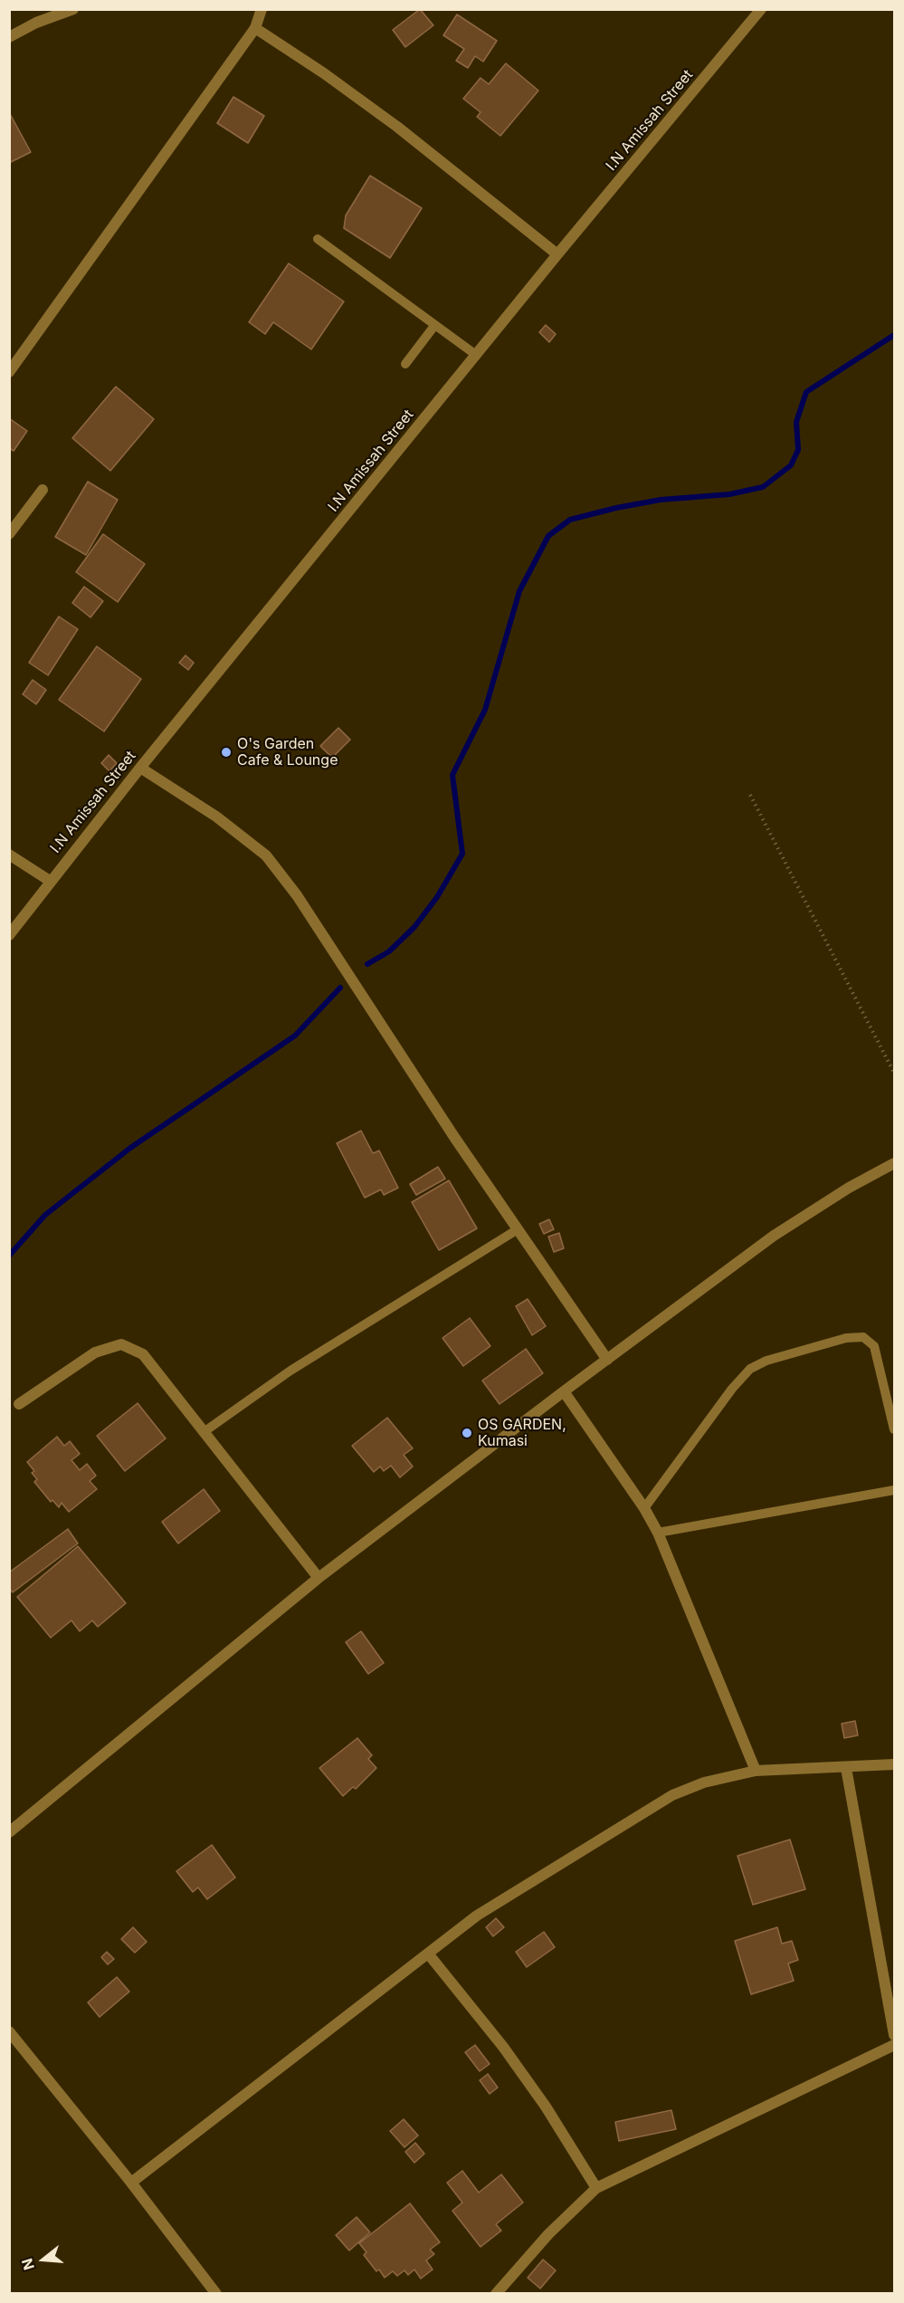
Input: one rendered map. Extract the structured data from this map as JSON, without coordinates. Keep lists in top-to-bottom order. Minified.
{"streets":{"street":["I.N Amissah Street"]},"places":["O's Garden Cafe & Lounge","OS GARDEN, Kumasi"],"north":"left"}
